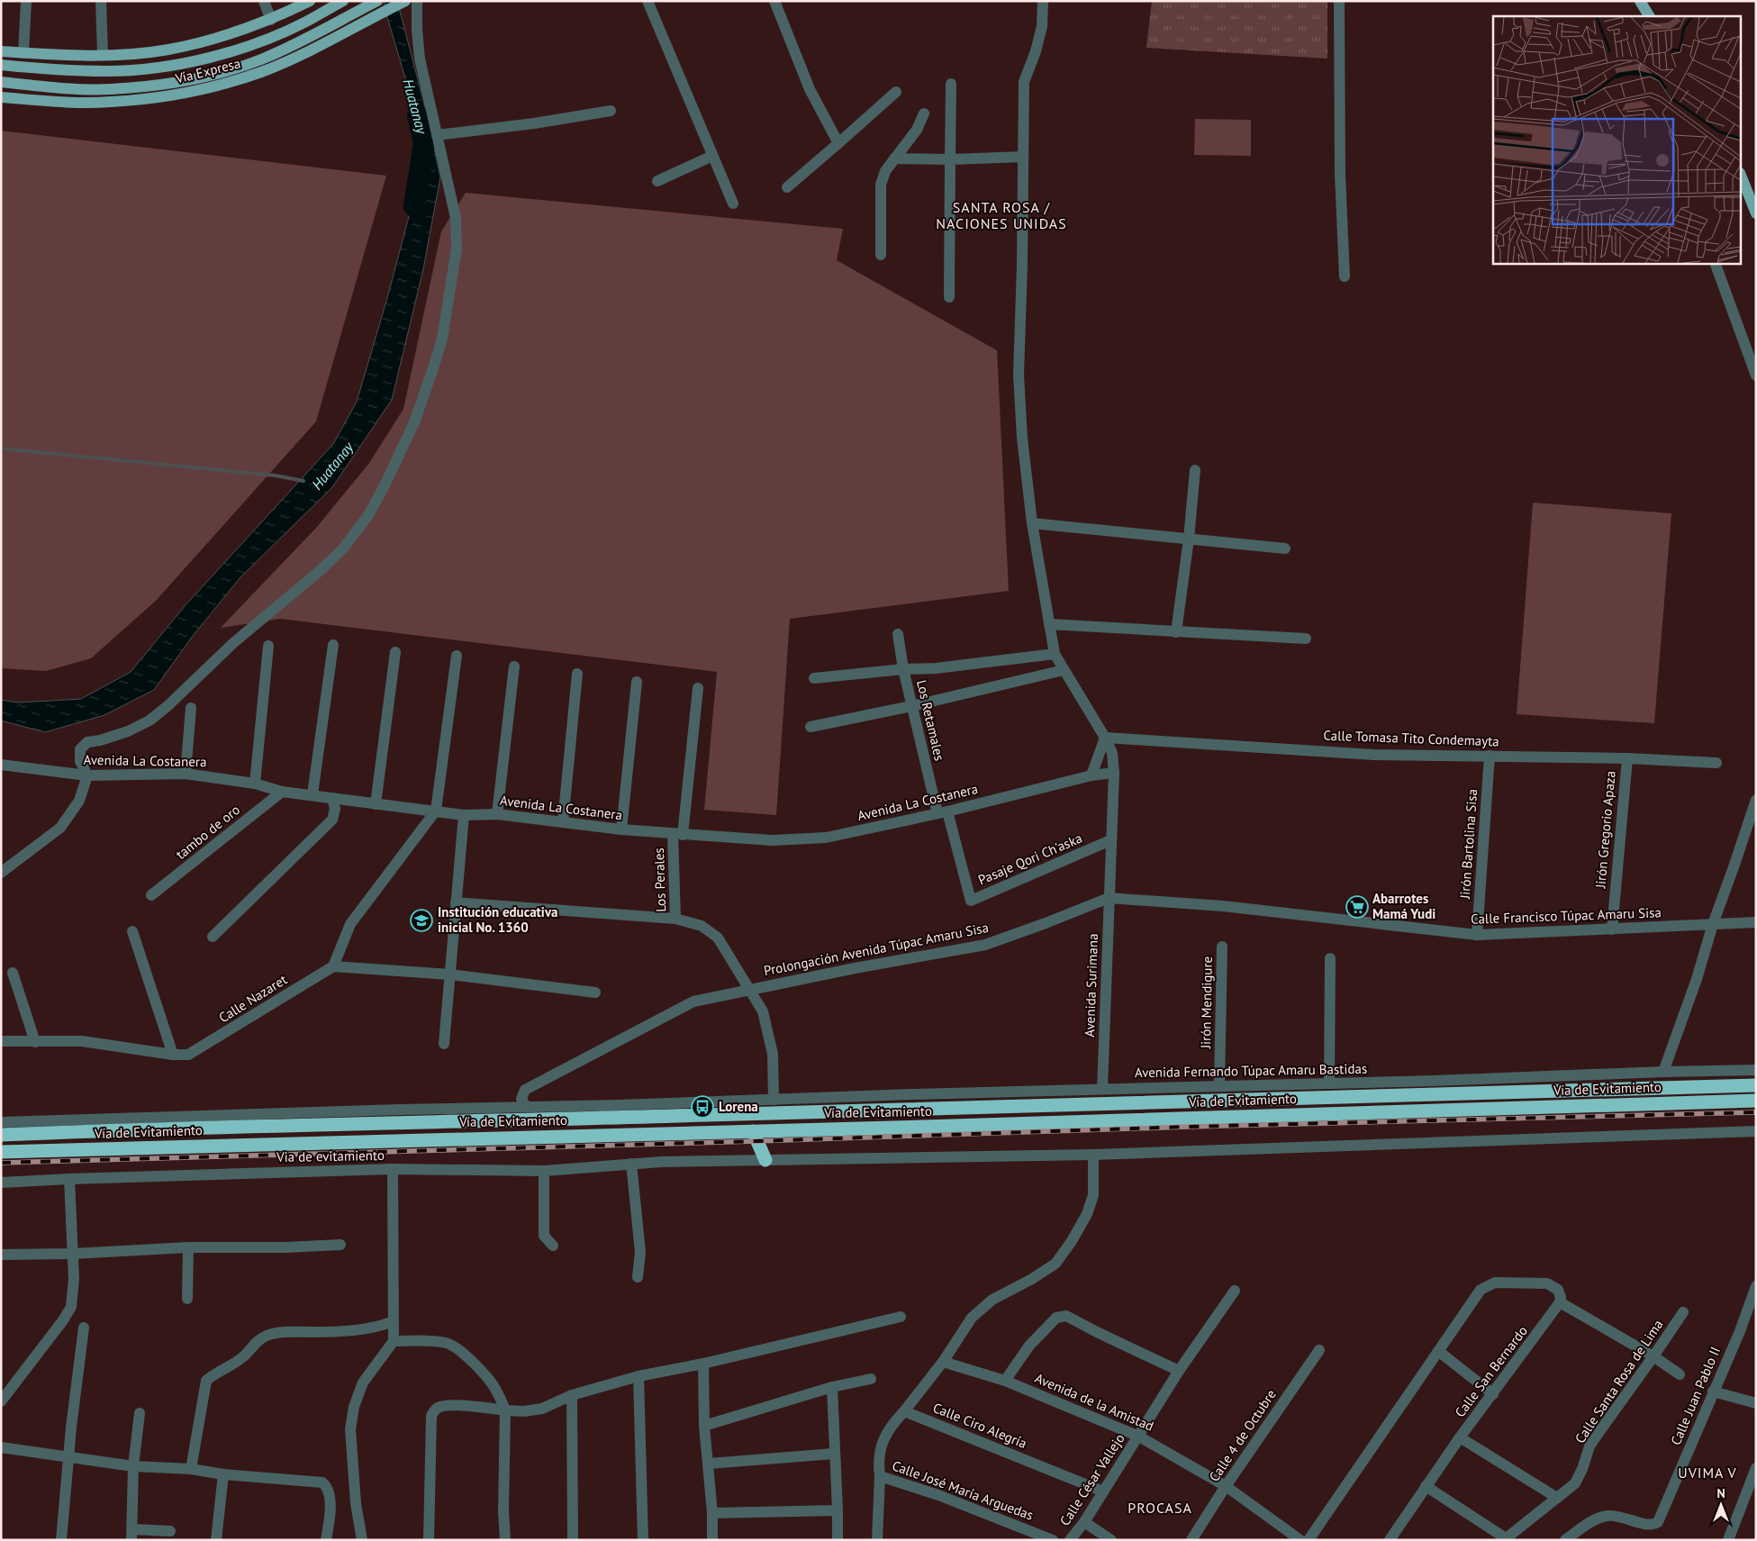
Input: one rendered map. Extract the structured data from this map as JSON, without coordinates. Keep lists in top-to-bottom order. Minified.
{"streets":{"highway":["Vía de Evitamiento"],"main road":["Vía Expresa"],"street":["Los Retamales","Calle Tomasa Tito Condemayta","Avenida La Costanera","Jirón Gregorio Apaza","tambo de oro","Jirón Bartolina Sisa","Pasaje Qori Ch'aska","Los Perales","Calle Francisco Túpac Amaru Sisa","Prolongación Avenida Túpac Amaru Sisa","Avenida Surimana","Calle Nazaret","Jirón Mendigure","Avenida Fernando Túpac Amaru Bastidas","Via de evitamiento","Calle San Bernardo","Calle Santa Rosa de Lima","Calle Juan Pablo II","Avenida de la Amistad","Calle Ciro Alegría","Calle 4 de Octubre","Calle César Vallejo","Calle José María Arguedas"]},"crossings":[["Los Retamales","Avenida La Costanera"],["Los Retamales","Pasaje Qori Ch'aska"],["Calle Tomasa Tito Condemayta","Jirón Gregorio Apaza"],["Calle Tomasa Tito Condemayta","Jirón Bartolina Sisa"],["Calle Tomasa Tito Condemayta","Avenida Surimana"],["Avenida La Costanera","tambo de oro"],["Avenida La Costanera","Pasaje Qori Ch'aska"],["Avenida La Costanera","Los Perales"],["Avenida La Costanera","Avenida Surimana"],["Jirón Gregorio Apaza","Calle Francisco Túpac Amaru Sisa"],["Jirón Bartolina Sisa","Calle Francisco Túpac Amaru Sisa"],["Pasaje Qori Ch'aska","Avenida Surimana"],["Los Perales","Prolongación Avenida Túpac Amaru Sisa"],["Los Perales","Avenida Fernando Túpac Amaru Bastidas"],["Calle Francisco Túpac Amaru Sisa","Prolongación Avenida Túpac Amaru Sisa"],["Calle Francisco Túpac Amaru Sisa","Avenida Surimana"],["Prolongación Avenida Túpac Amaru Sisa","Avenida Surimana"],["Prolongación Avenida Túpac Amaru Sisa","Avenida Fernando Túpac Amaru Bastidas"],["Avenida Surimana","Avenida Fernando Túpac Amaru Bastidas"],["Jirón Mendigure","Avenida Fernando Túpac Amaru Bastidas"],["Avenida Fernando Túpac Amaru Bastidas","Vía de Evitamiento"],["Via de evitamiento","Calle Ciro Alegría"],["Avenida de la Amistad","Calle Ciro Alegría"],["Avenida de la Amistad","Calle 4 de Octubre"],["Avenida de la Amistad","Calle César Vallejo"],["Calle Ciro Alegría","Calle César Vallejo"],["Calle Ciro Alegría","Calle José María Arguedas"]],"districts":["SANTA ROSA / NACIONES UNIDAS","UVIMA V","PROCASA"],"water":["Huatanay"],"places":{"supermarket":["Abarrotes Mamá Yudi"],"school or university":["Institución educativa inicial No. 1360"],"bus stop":["Lorena"]},"north":"top"}
